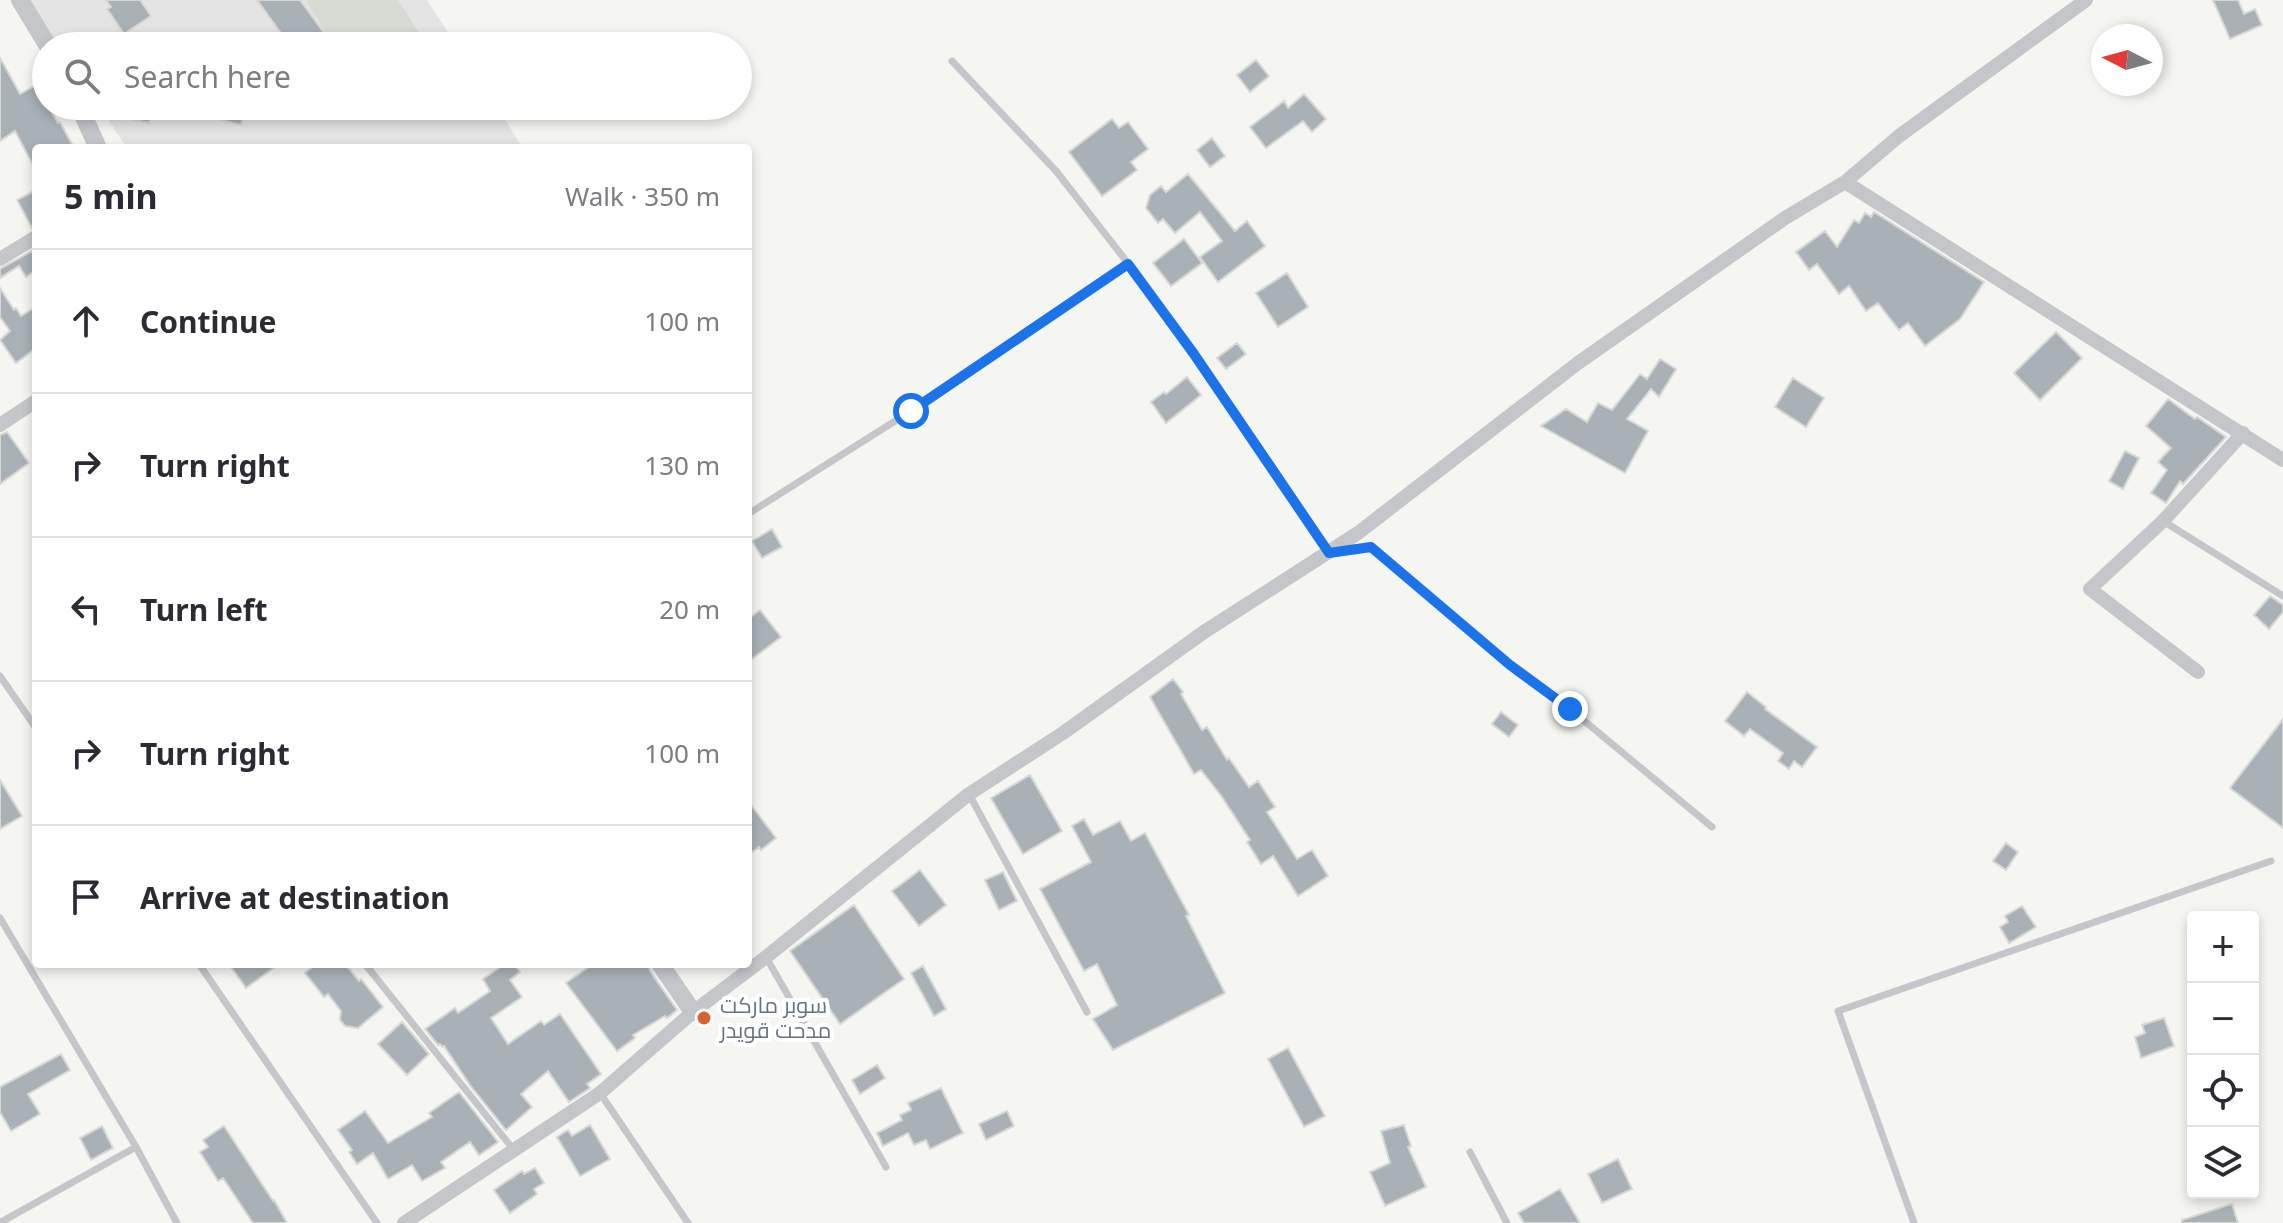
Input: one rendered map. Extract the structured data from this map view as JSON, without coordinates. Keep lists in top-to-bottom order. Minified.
{"places":["سوبر ماركت مدحت قويدر"],"north":"left","page":{"search":"Search here","heading":["5 min","Walk · 350 m"],"list":[["Continue","100 m"],["Turn right","130 m"],["Turn left","20 m"],["Turn right","100 m"],"Arrive at destination"],"map_buttons":["+","−"]}}
